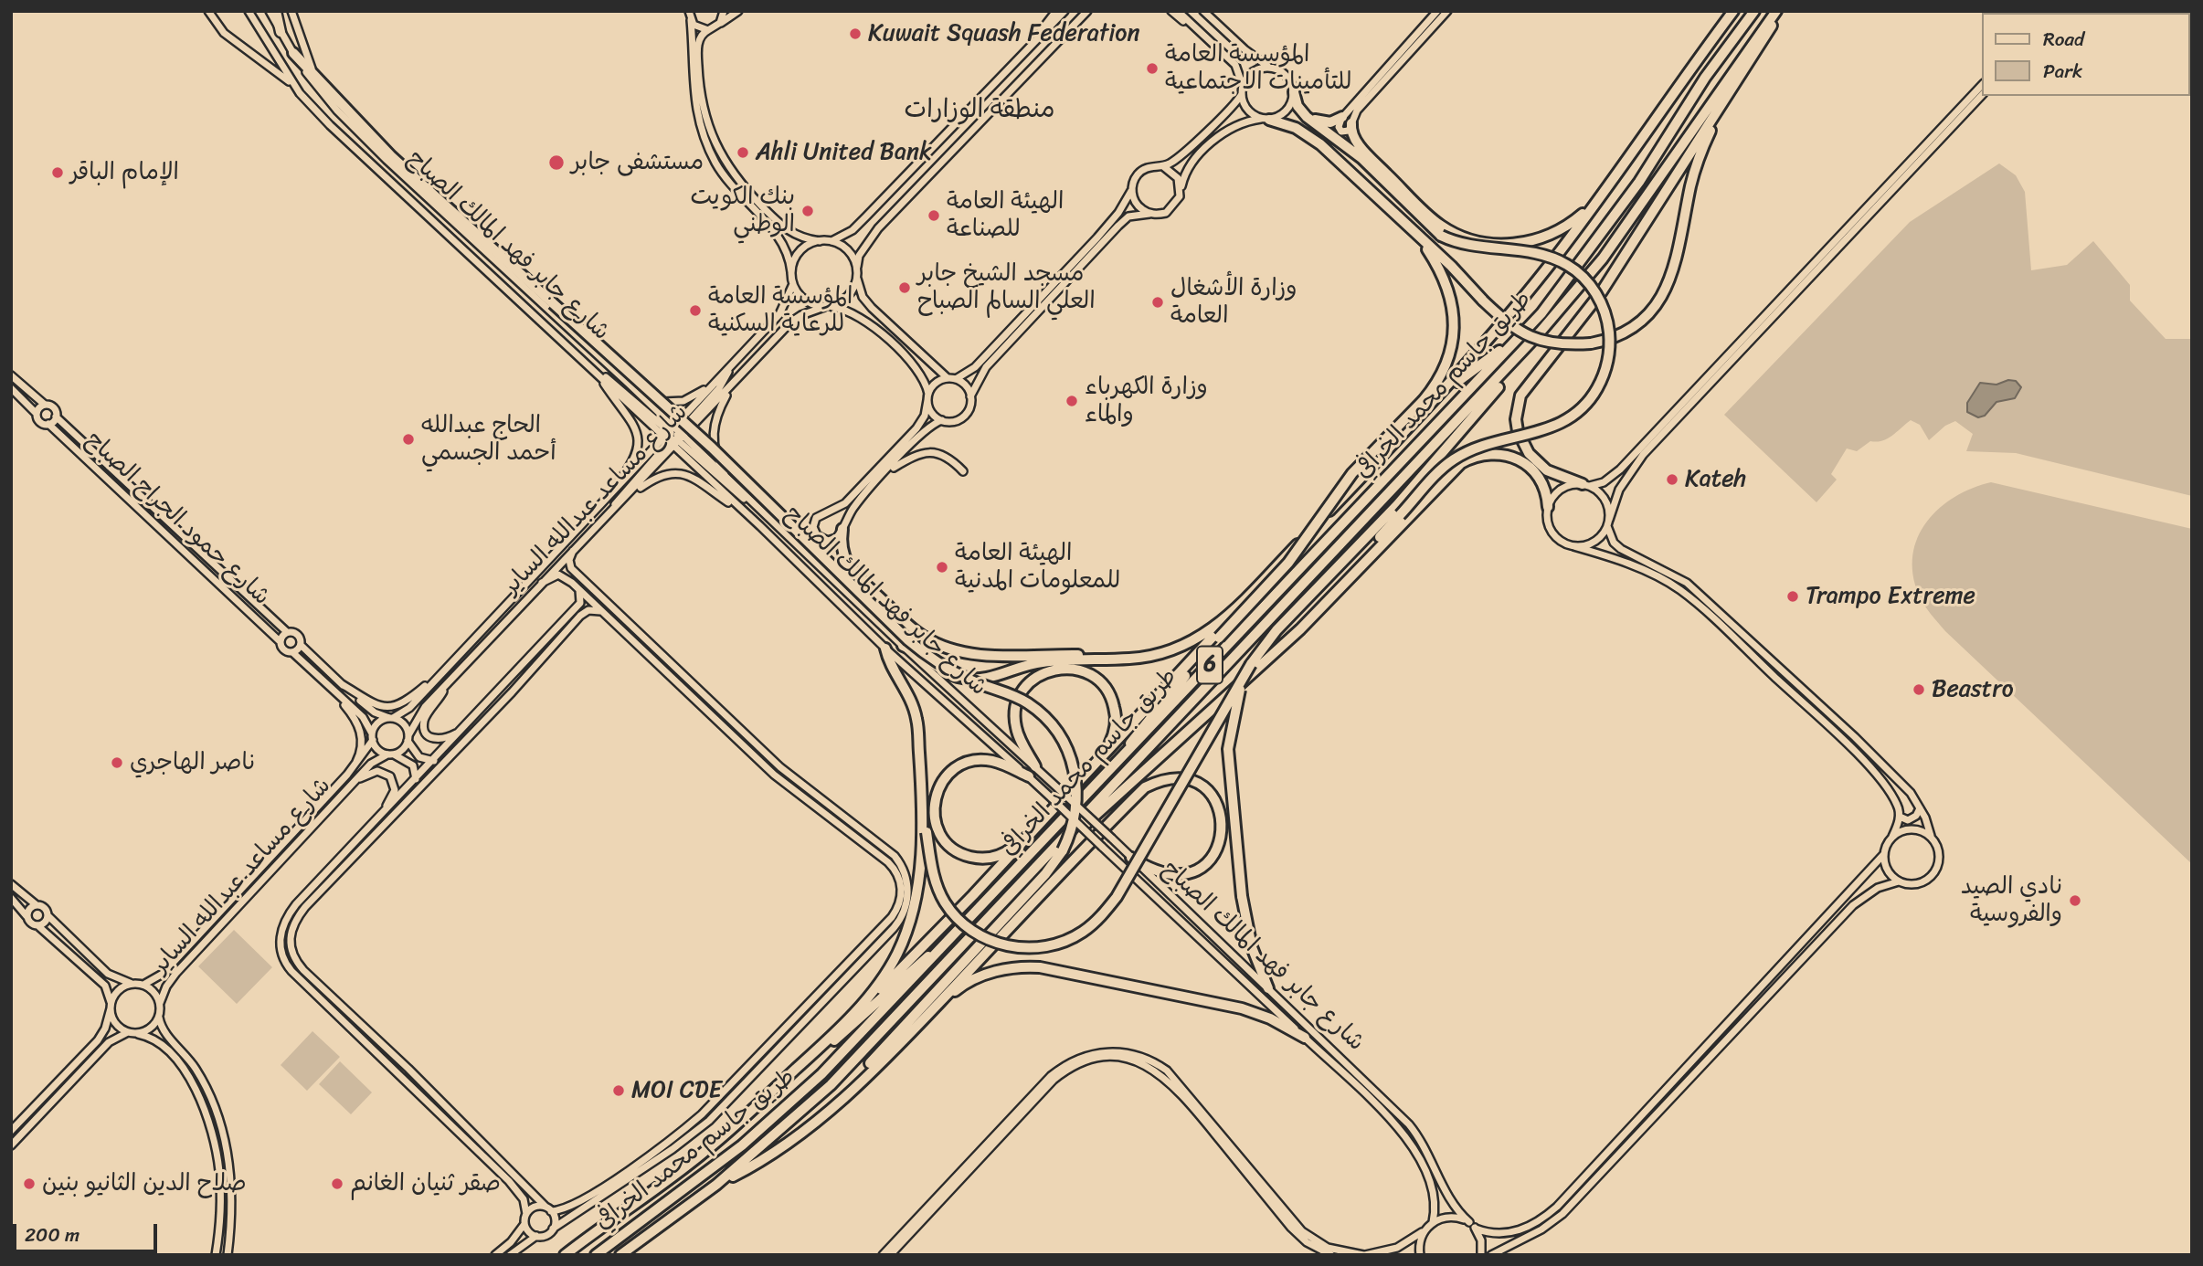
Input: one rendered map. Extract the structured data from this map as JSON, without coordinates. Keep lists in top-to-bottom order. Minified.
{"streets":{"highway":["طريق جاسم محمد الخرافي","6"],"street":["شارع جابر فهد المالك الصباح","شارع مساعد عبدالله الساير","شارع حمود الجراح الصباح"]},"crossings":[["شارع جابر فهد المالك الصباح","شارع مساعد عبدالله الساير"]],"districts":["منطقة الوزارات"],"places":["Kuwait Squash Federation","المؤسسة العامة للتأمينات الاجتماعية","Ahli United Bank","مستشفى جابر","الإمام الباقر","بنك الكويت الوطني","الهيئة العامة للصناعة","مسجد الشيخ جابر العلي السالم الصباح","وزارة الأشغال العامة","المؤسسة العامة للرعاية السكنية","وزارة الكهرباء والماء","الحاج عبدالله أحمد الجسمي","Kateh","الهيئة العامة للمعلومات المدنية","Trampo Extreme","Beastro","ناصر الهاجري","نادي الصيد والفروسية","MOI CDE","صلاح الدين الثانيو بنين","صقر ثنيان الغانم"],"legend":["Road","Park"],"scale_bar":"200 m"}
